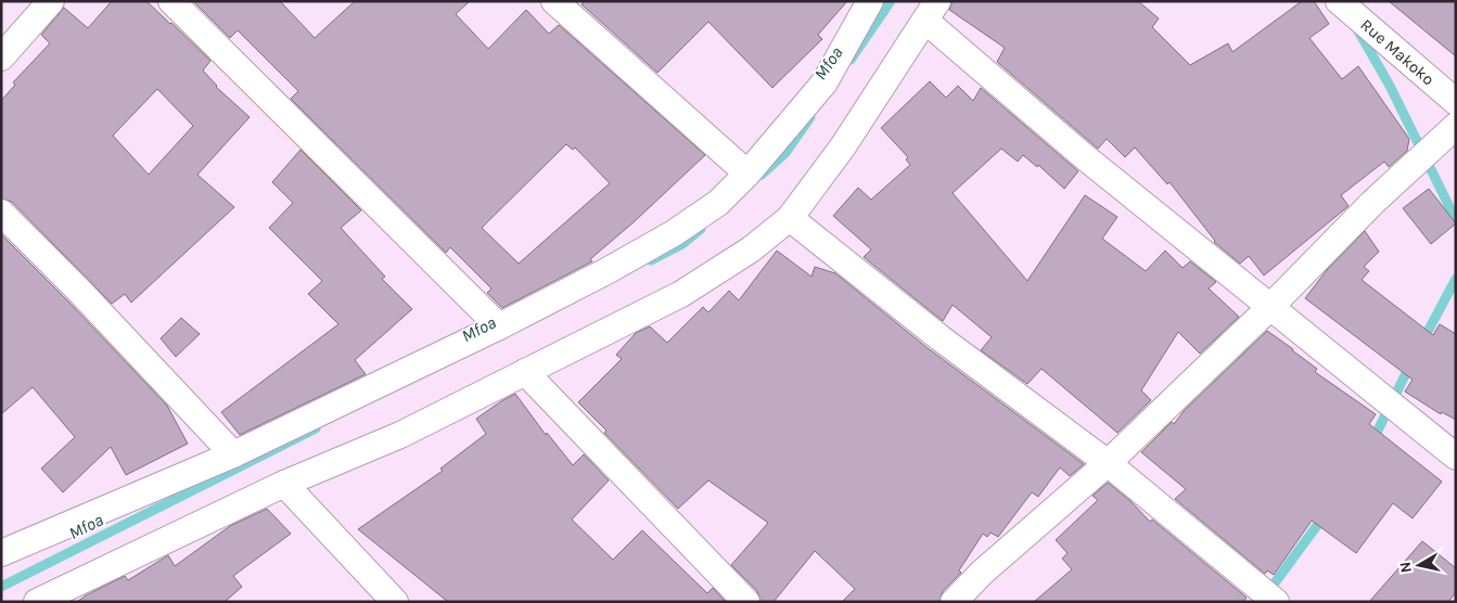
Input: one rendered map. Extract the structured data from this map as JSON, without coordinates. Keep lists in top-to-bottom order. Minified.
{"streets":{"street":["Rue Makoko"]},"water":["Mfoa"],"north":"left"}
